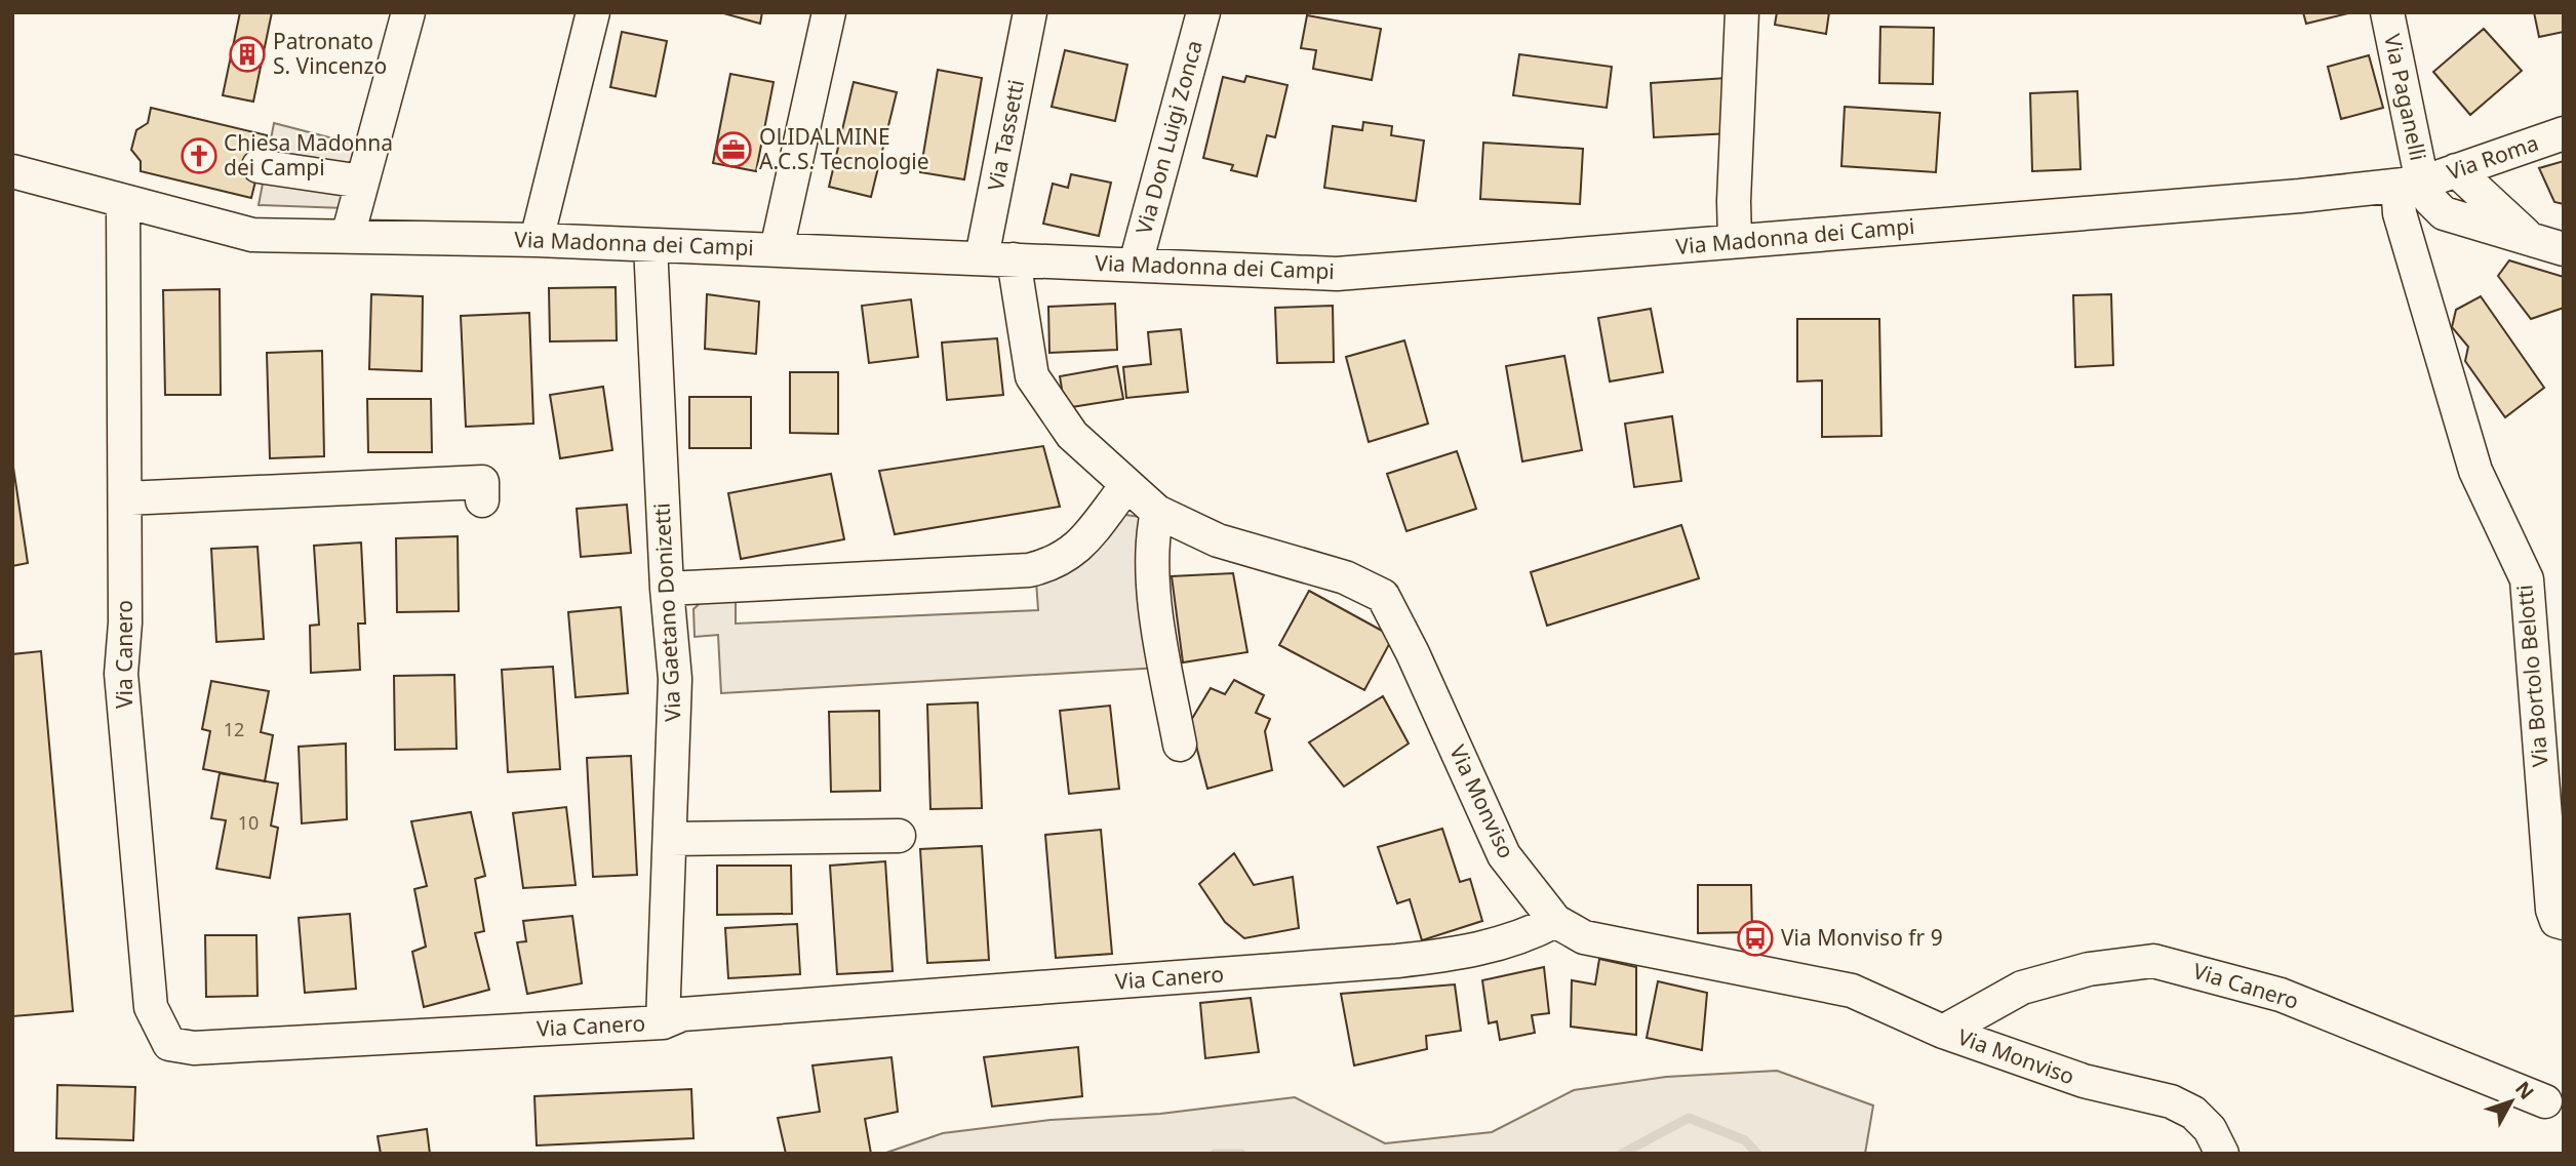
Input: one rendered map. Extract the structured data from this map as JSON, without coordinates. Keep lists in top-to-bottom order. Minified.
{"streets":{"street":["Via Paganelli","Via Tassetti","Via Don Luigi Zonca","Via Roma","Via Madonna dei Campi","Via Gaetano Donizetti","Via Canero","Via Bortolo Belotti","Via Monviso"]},"crossings":[["Via Paganelli","Via Roma"],["Via Paganelli","Via Madonna dei Campi"],["Via Paganelli","Via Bortolo Belotti"],["Via Tassetti","Via Madonna dei Campi"],["Via Tassetti","Via Monviso"],["Via Don Luigi Zonca","Via Madonna dei Campi"],["Via Roma","Via Madonna dei Campi"],["Via Roma","Via Bortolo Belotti"],["Via Madonna dei Campi","Via Gaetano Donizetti"],["Via Madonna dei Campi","Via Canero"],["Via Madonna dei Campi","Via Bortolo Belotti"],["Via Madonna dei Campi","Via Monviso"],["Via Gaetano Donizetti","Via Canero"],["Via Canero","Via Monviso"]],"places":{"building":["Patronato S. Vincenzo"],"office":["OLIDALMINE A.C.S. Tecnologie"],"church":["Chiesa Madonna dei Campi"],"bus stop":["Via Monviso fr 9"]},"house_numbers":["12","10"],"north":"top right"}
